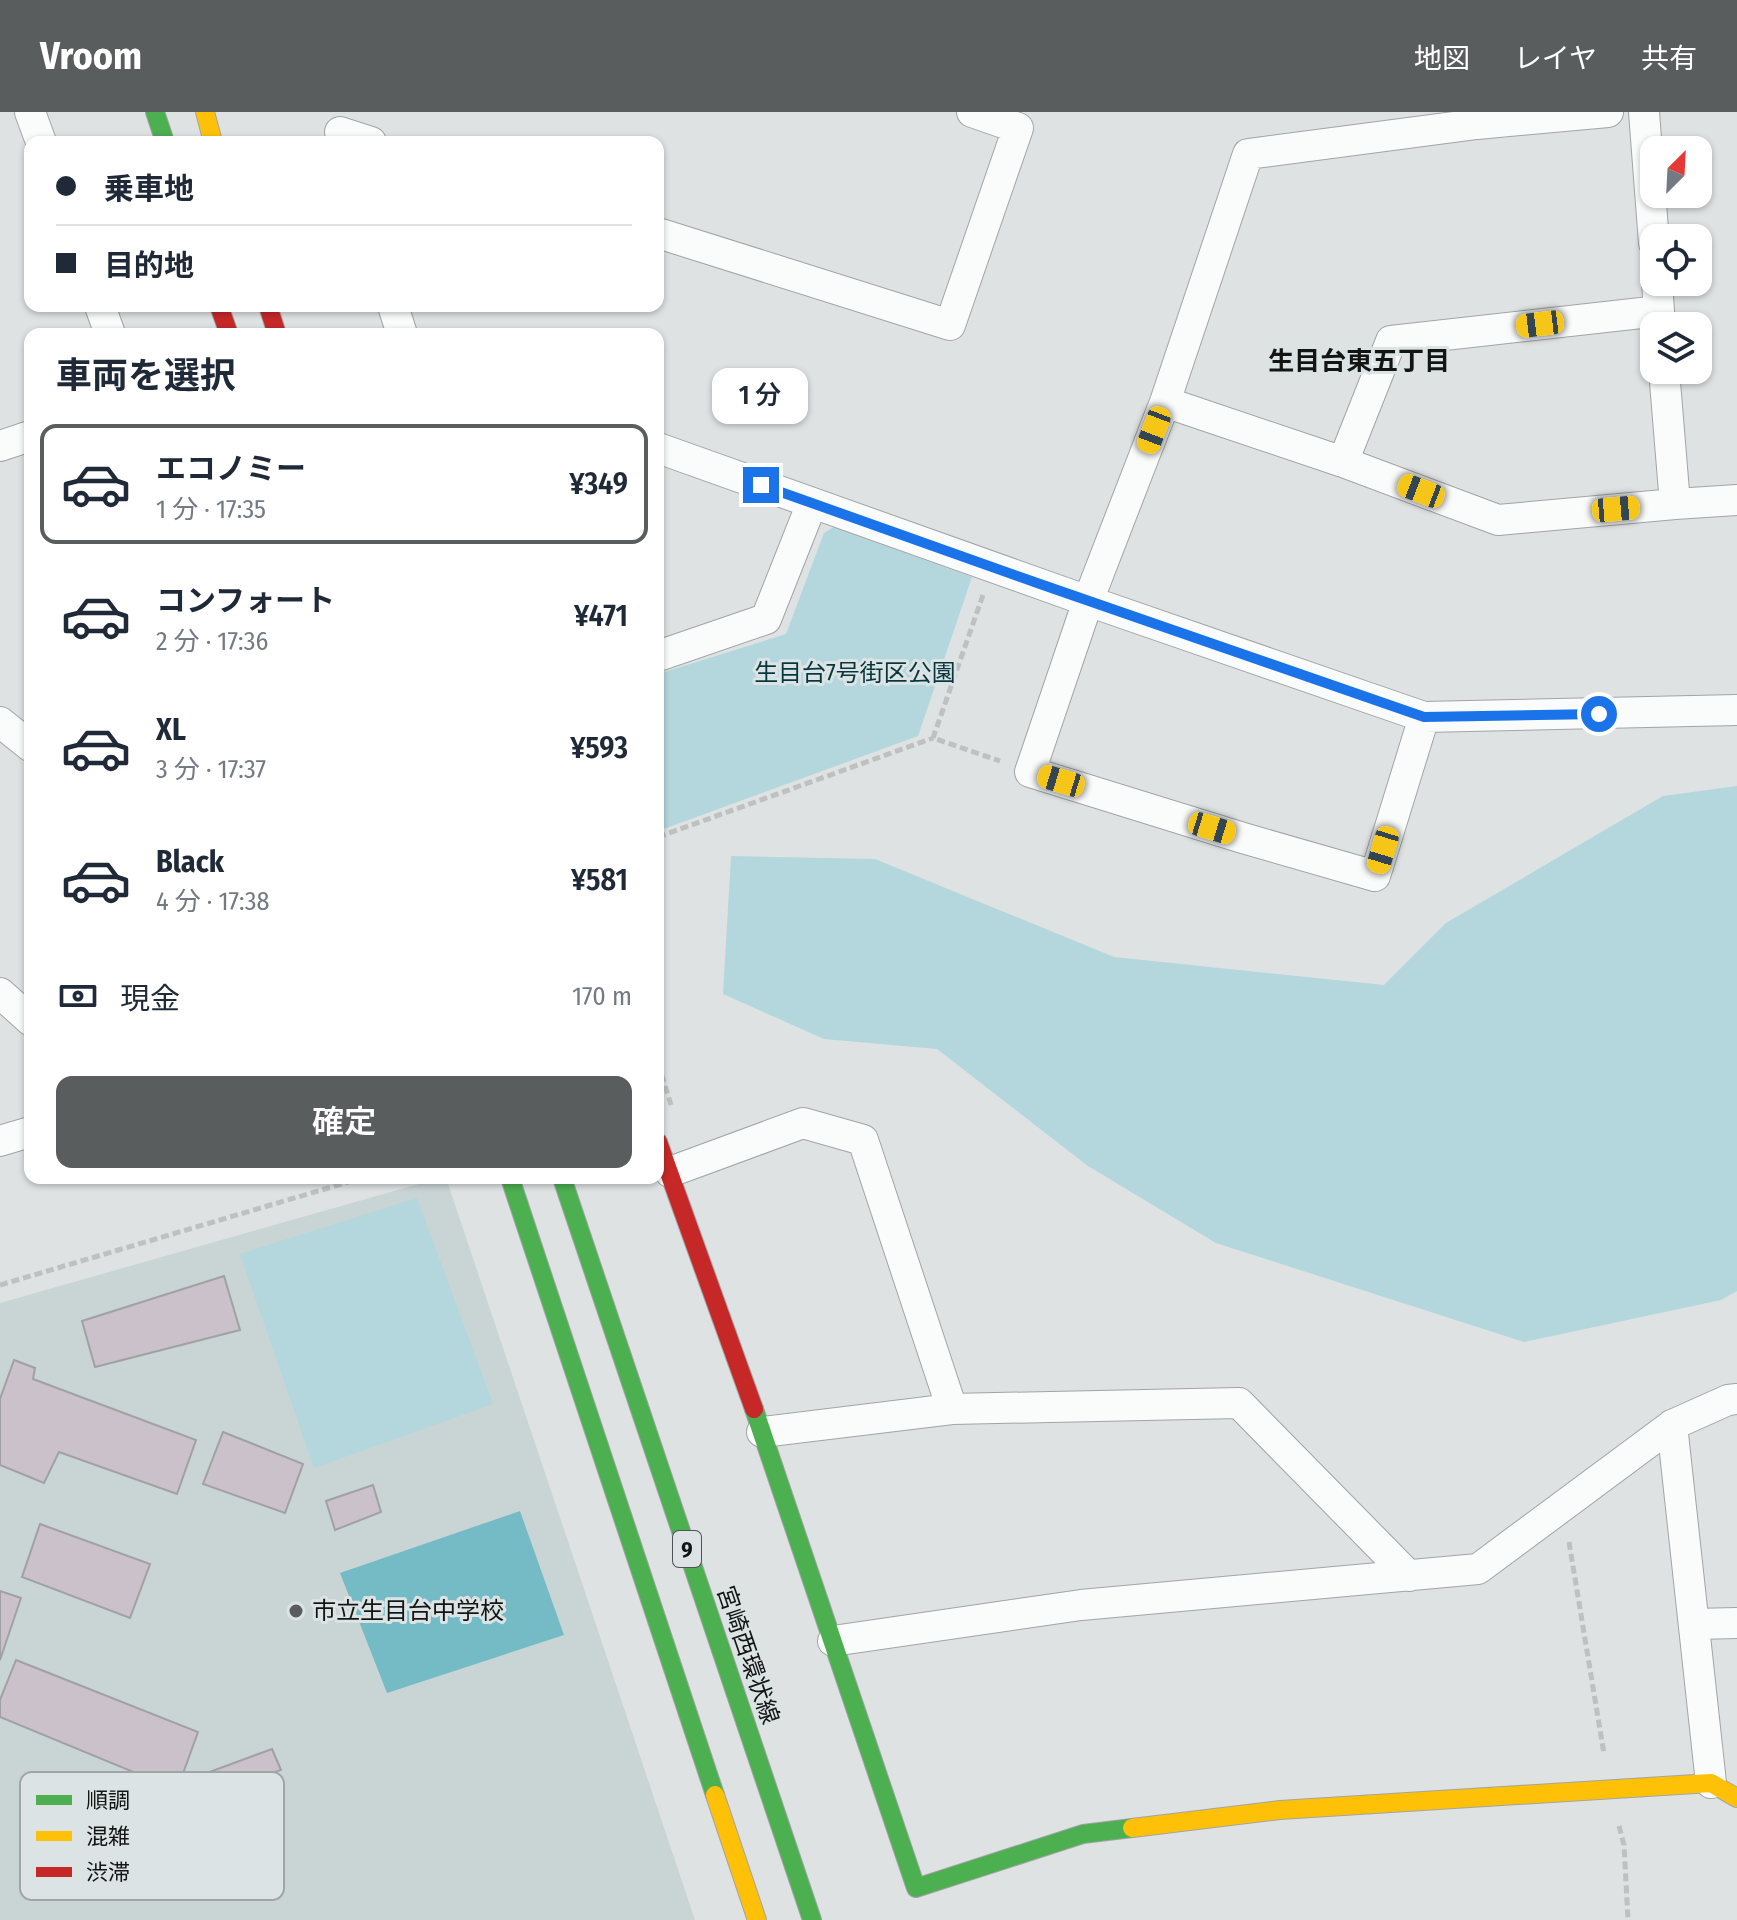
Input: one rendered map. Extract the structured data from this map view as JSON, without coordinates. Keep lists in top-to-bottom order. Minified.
{"streets":{"main road":["9","宮崎西環状線"]},"districts":["生目台東五丁目"],"parks":["生目台7号街区公園"],"places":["市立生目台中学校"],"legend":["順調","混雑","渋滞"],"north":"top right","page":{"header":"Vroom","nav":["地図","レイヤ","共有"],"banner":["乗車地","目的地"],"heading":"車両を選択","bubble":"1 分","list":[{"name":"エコノミー","note":"1 分 · 17:35","value":"¥349"},{"name":"コンフォート","note":"2 分 · 17:36","value":"¥471"},{"name":"XL","note":"3 分 · 17:37","value":"¥593"},{"name":"Black","note":"4 分 · 17:38","value":"¥581"}],"pay":["現金","170 m"],"buttons":"確定"}}
